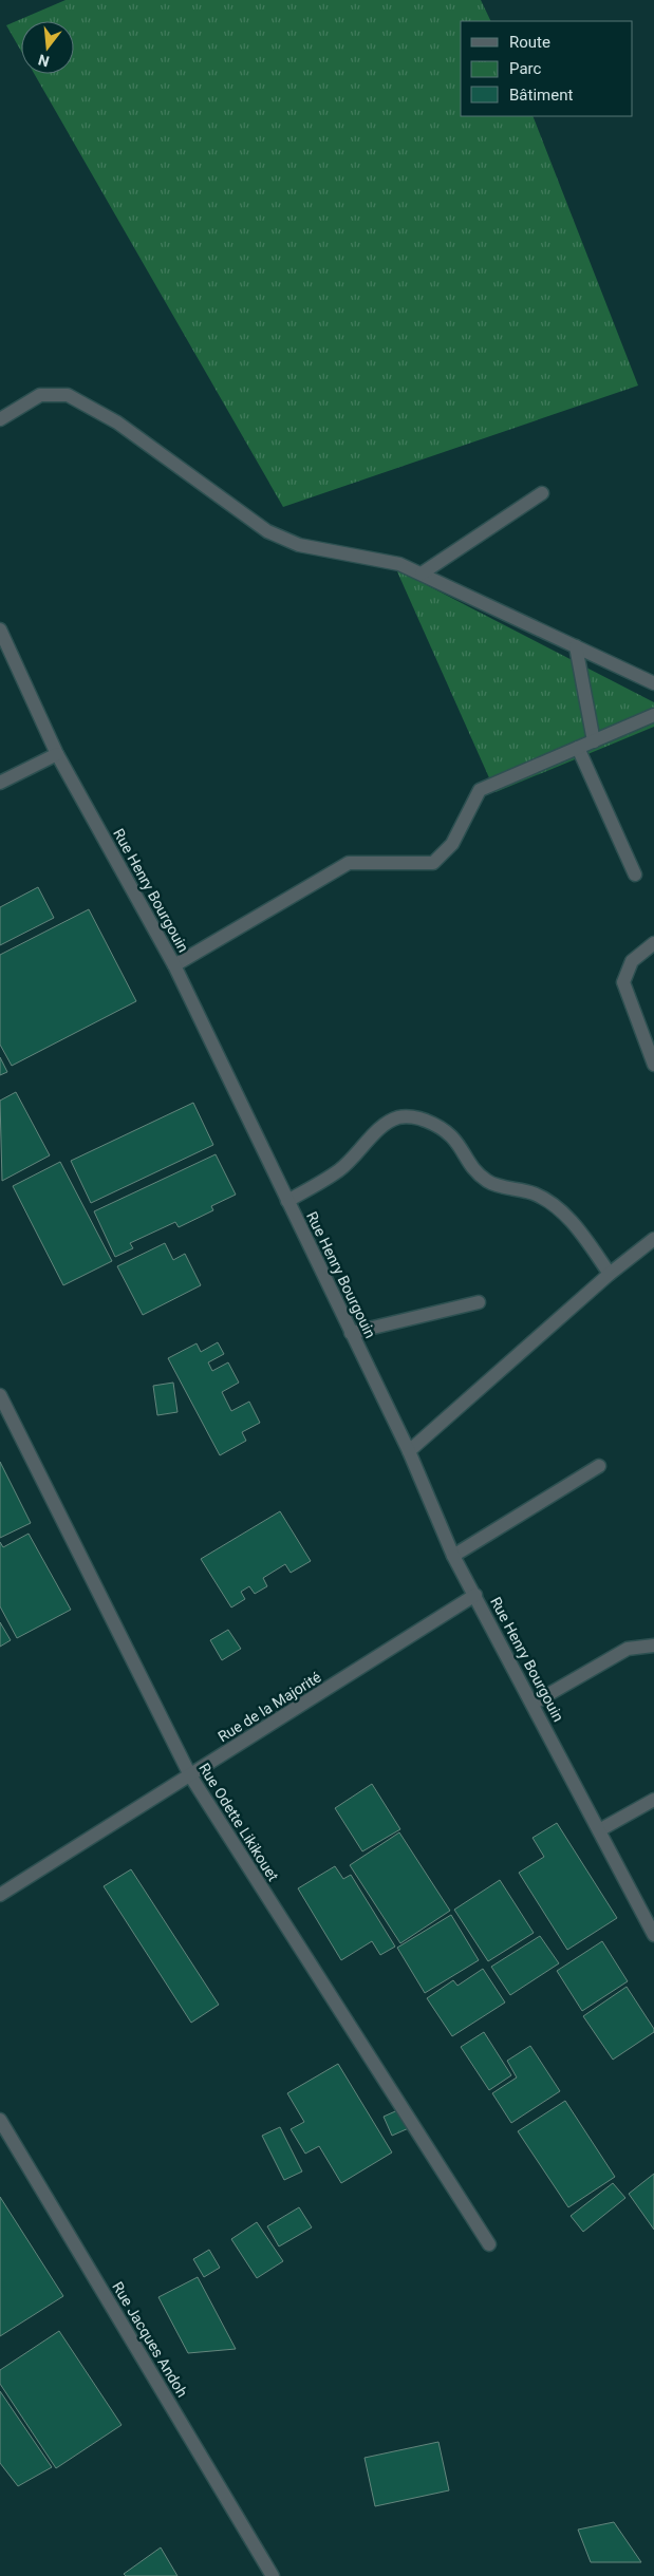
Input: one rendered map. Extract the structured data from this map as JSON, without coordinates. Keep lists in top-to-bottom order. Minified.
{"streets":{"street":["Rue Henry Bourgouin","Rue de la Majorité","Rue Odette Likikouet","Rue Jacques Andoh"]},"crossings":[["Rue Henry Bourgouin","Rue de la Majorité"],["Rue de la Majorité","Rue Odette Likikouet"]],"legend":["Route","Parc","Bâtiment"],"north":"bottom"}
